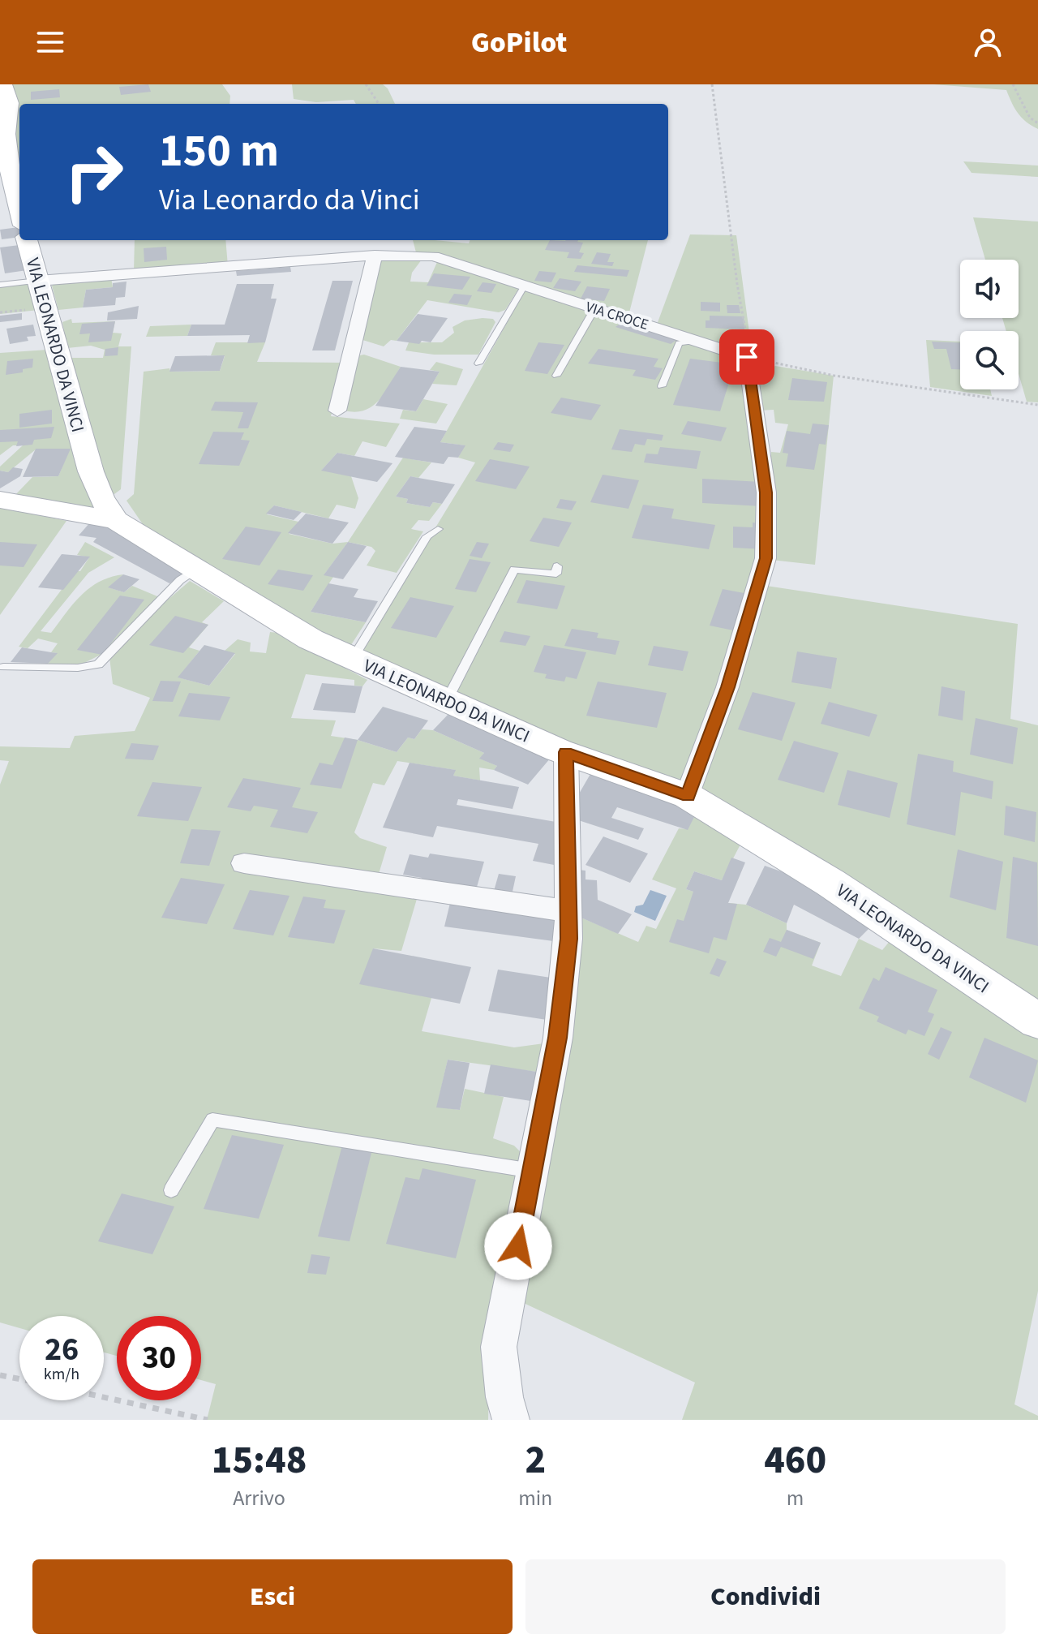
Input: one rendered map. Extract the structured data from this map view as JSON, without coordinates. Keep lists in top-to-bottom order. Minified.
{"streets":{"street":["VIA CROCE","VIA LEONARDO DA VINCI"]},"crossings":[["VIA CROCE","VIA LEONARDO DA VINCI"]],"page":{"header":"GoPilot","turn":["150 m","Via Leonardo da Vinci"],"speed":"26 km/h","limit":"30","eta":["15:48","Arrivo","2","min","460","m"],"buttons":["Esci","Condividi"]}}
